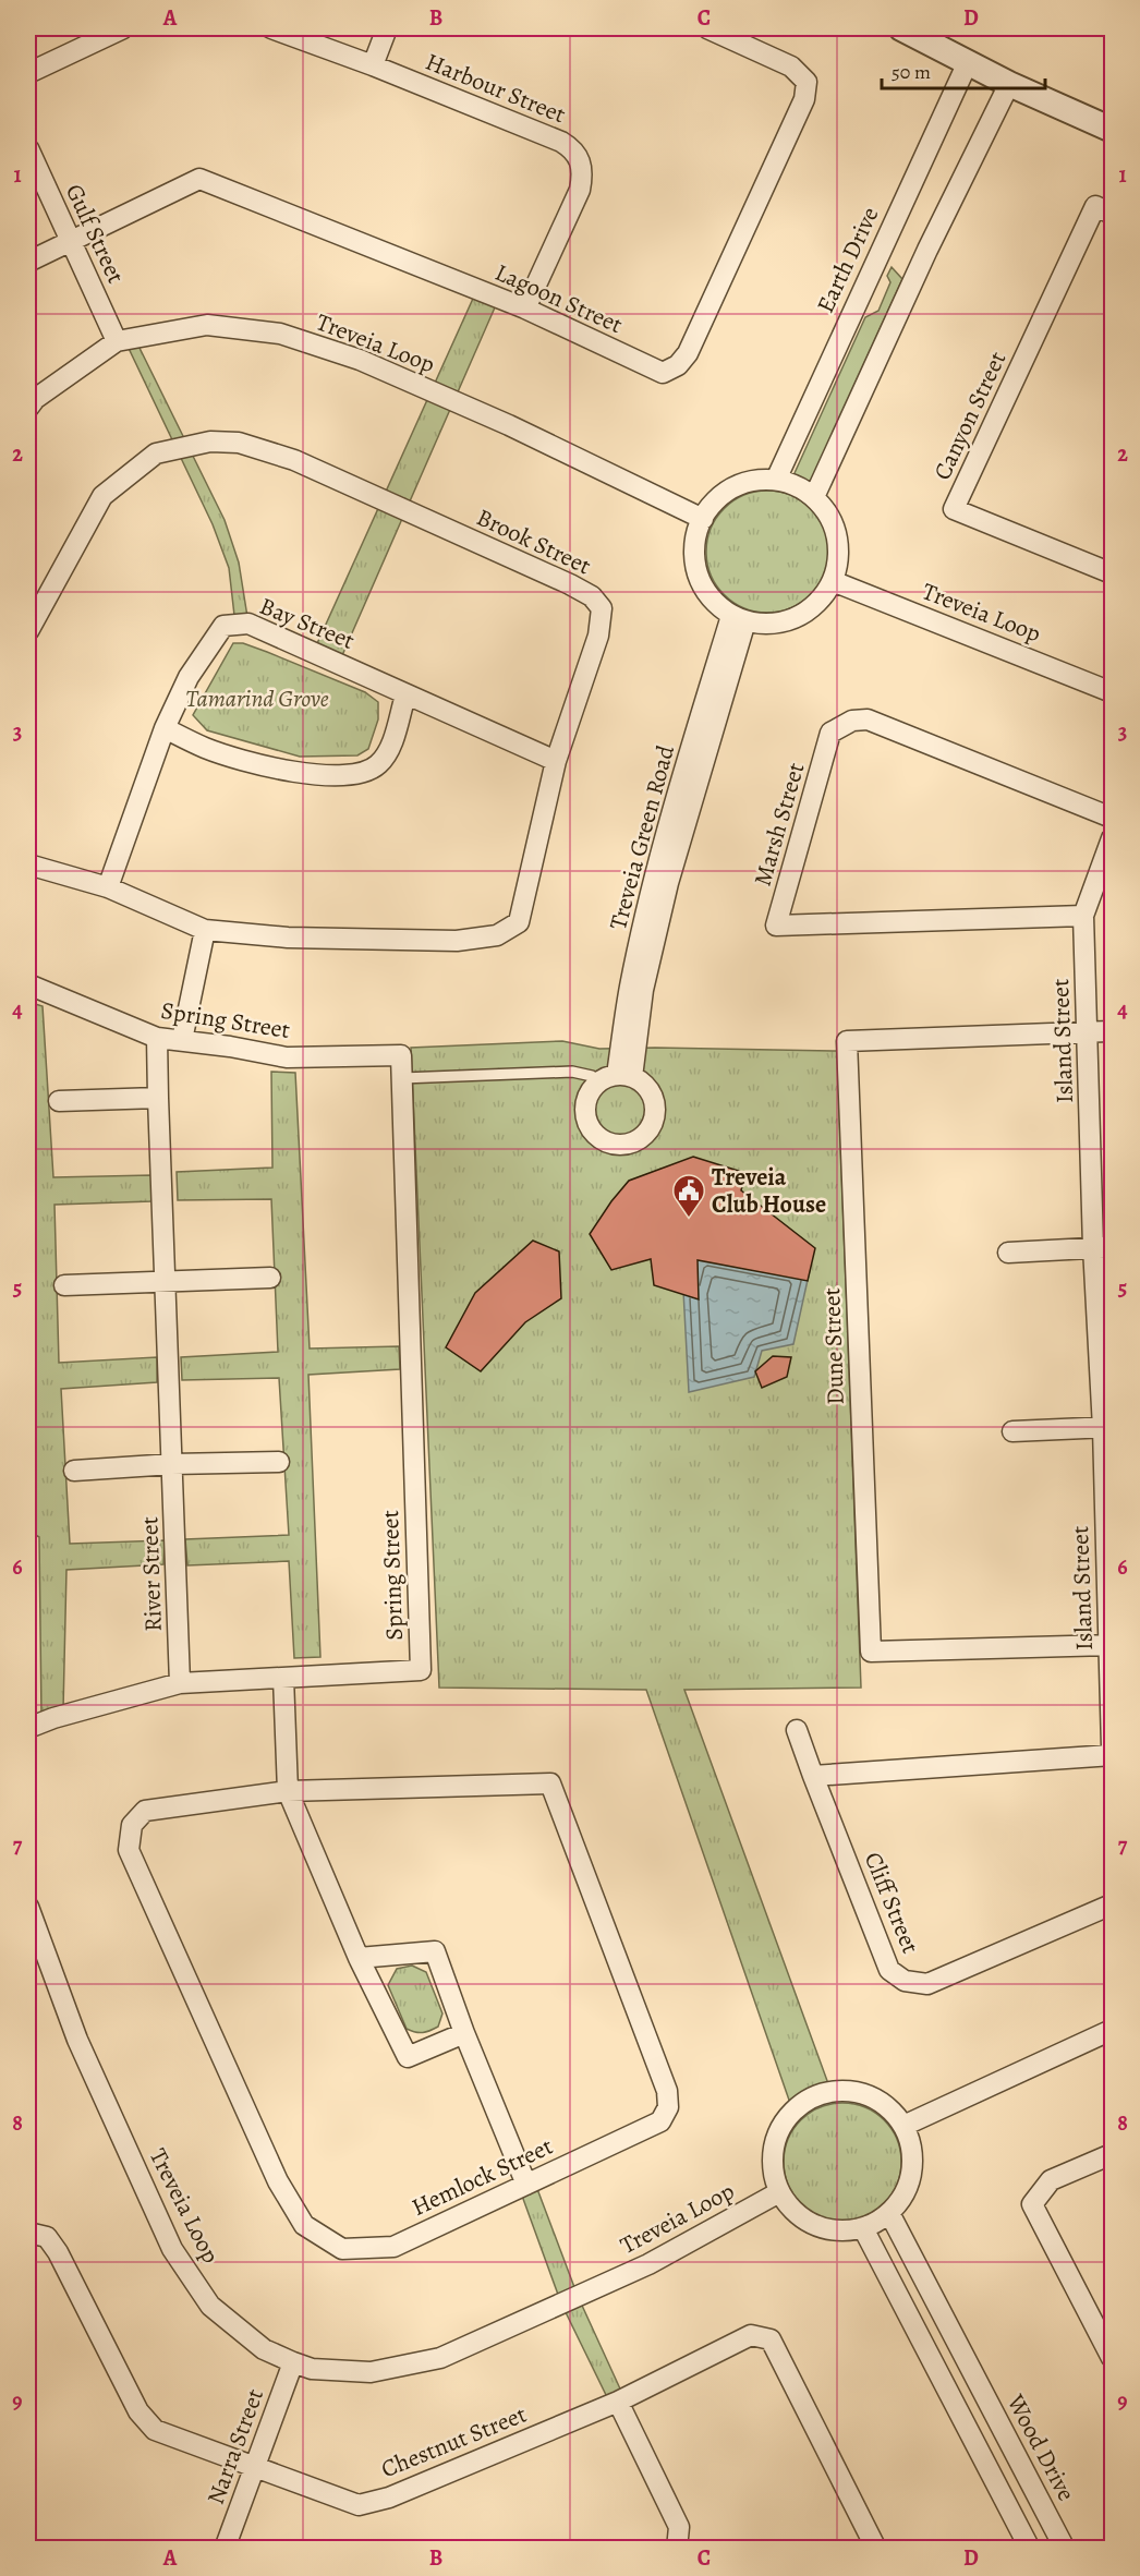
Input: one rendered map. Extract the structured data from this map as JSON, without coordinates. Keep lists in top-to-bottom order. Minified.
{"streets":{"street":["Harbour Street","Gulf Street","Earth Drive","Lagoon Street","Treveia Loop","Canyon Street","Brook Street","Bay Street","Marsh Street","Treveia Green Road","Spring Street","Island Street","Dune Street","River Street","Cliff Street","Hemlock Street","Chestnut Street","Narra Street","Wood Drive"]},"crossings":[["Harbour Street","Lagoon Street"],["Gulf Street","Lagoon Street"],["Gulf Street","Treveia Loop"],["Earth Drive","Treveia Loop"],["Earth Drive","Treveia Green Road"],["Treveia Loop","Treveia Green Road"],["Treveia Loop","Narra Street"],["Treveia Loop","Wood Drive"],["Brook Street","Bay Street"],["Marsh Street","Island Street"],["Treveia Green Road","Spring Street"],["Spring Street","River Street"],["Island Street","Dune Street"],["Chestnut Street","Narra Street"]],"parks":["Tamarind Grove"],"places":{"public building":["Treveia Club House"]},"scale_bar":"50 m","grid":{"columns":["A","B","C","D"],"rows":["1","2","3","4","5","6","7","8","9"]}}
